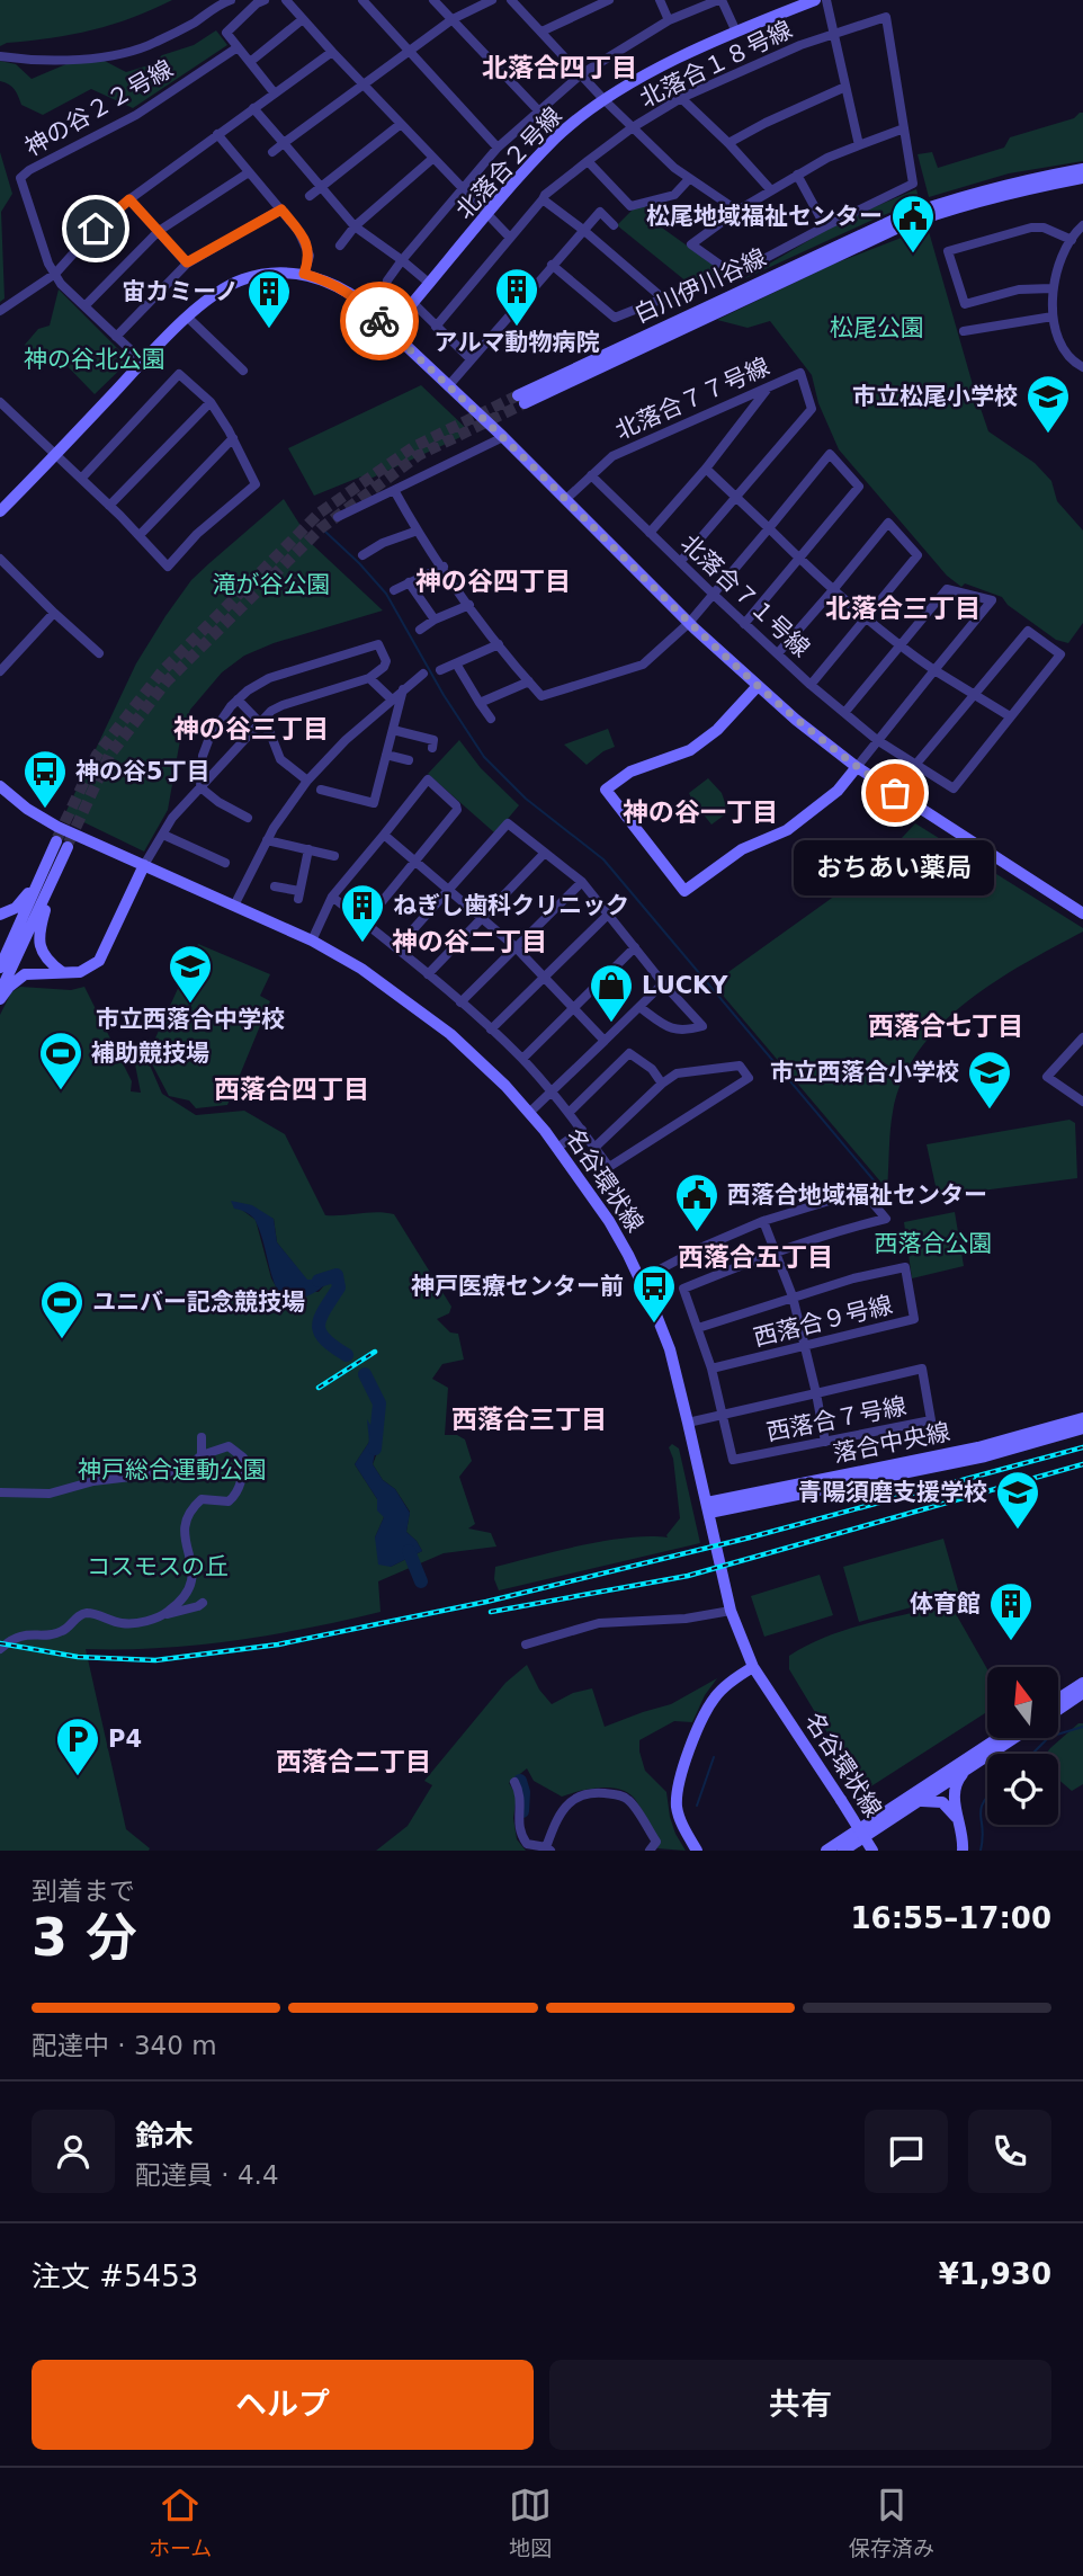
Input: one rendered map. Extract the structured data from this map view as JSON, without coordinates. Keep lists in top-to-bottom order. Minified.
{"streets":{"street":["北落合１８号線","神の谷２２号線","北落合２号線","白川伊川谷線","北落合７７号線","北落合７１号線","名谷環状線","西落合９号線","西落合７号線","落合中央線"]},"crossings":[["北落合７７号線","北落合７１号線"],["名谷環状線","落合中央線"]],"districts":["北落合四丁目","神の谷四丁目","北落合三丁目","神の谷三丁目","神の谷一丁目","神の谷二丁目","西落合七丁目","西落合四丁目","西落合五丁目","西落合三丁目","西落合二丁目"],"parks":["松尾公園","神の谷北公園","滝が谷公園","西落合公園","神戸総合運動公園","コスモスの丘"],"places":{"public building":["松尾地域福祉センター","西落合地域福祉センター"],"building":["アルマ動物病院","宙カミーノ","ねぎし歯科クリニック","体育館"],"school or university":["市立松尾小学校","市立西落合中学校","市立西落合小学校","青陽須磨支援学校"],"other":["おちあい薬局"],"bus stop":["神の谷5丁目","神戸医療センター前"],"shop":["LUCKY"],"sports":["補助競技場","ユニバー記念競技場"],"parking":["P4"]},"north":"top","page":{"bubble":"おちあい薬局","heading":["3 分","到着まで","16:55–17:00"],"panel":["鈴木","配達員 · 4.4","注文 #5453","¥1,930"],"bar":"配達中 · 340 m","buttons":["ヘルプ","共有"],"tabs":["ホーム","地図","保存済み"]}}
